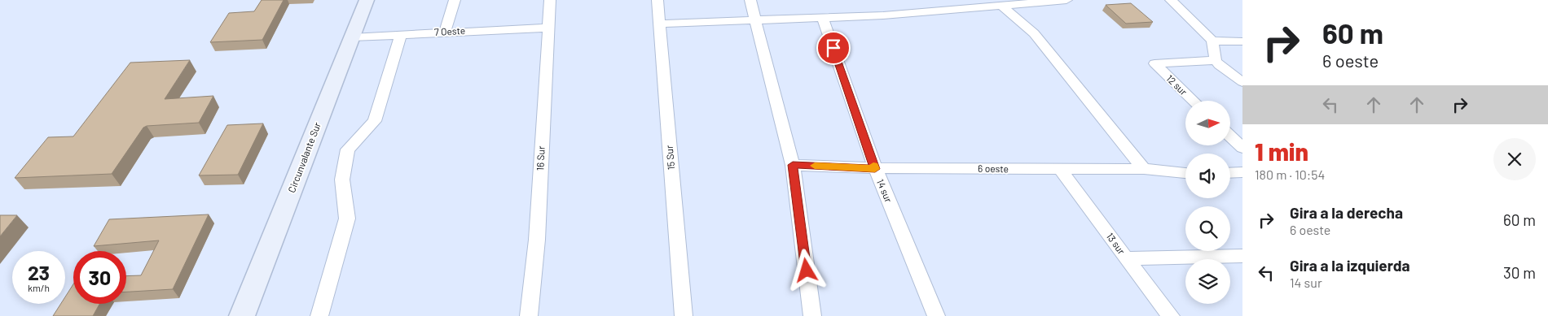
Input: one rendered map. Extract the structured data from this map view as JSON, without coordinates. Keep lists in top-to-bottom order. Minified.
{"streets":{"main road":["Circunvalante Sur"],"street":["7 Oeste","12 sur","15 Sur","16 Sur","6 oeste","14 sur","13 sur"]},"crossings":[["7 Oeste","Circunvalante Sur"],["7 Oeste","16 Sur"],["6 oeste","14 sur"],["6 oeste","13 sur"]],"north":"right","page":{"turn":["60 m","6 oeste"],"heading":["1 min","180 m · 10:54"],"list":[{"name":"Gira a la derecha","note":"6 oeste","value":"60 m"},{"name":"Gira a la izquierda","note":"14 sur","value":"30 m"}],"speed":"23 km/h","limit":"30"}}
